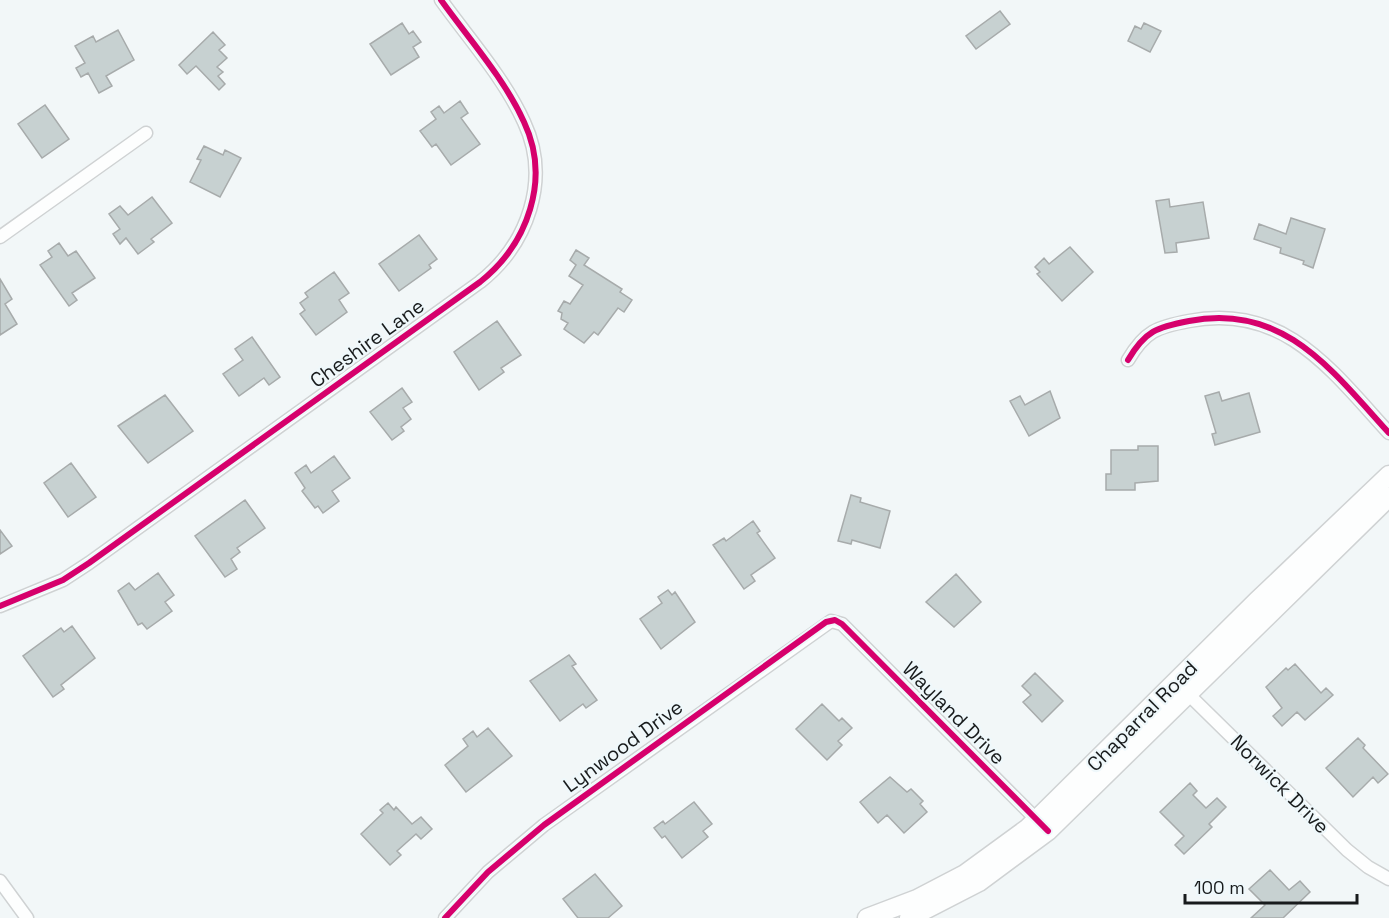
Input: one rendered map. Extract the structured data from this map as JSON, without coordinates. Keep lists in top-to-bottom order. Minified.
{"streets":{"main road":["Chaparral Road"],"street":["Cheshire Lane","Wayland Drive","Lynwood Drive","Norwick Drive"]},"crossings":[["Wayland Drive","Chaparral Road"],["Wayland Drive","Lynwood Drive"],["Chaparral Road","Norwick Drive"]],"scale_bar":"100 m"}
